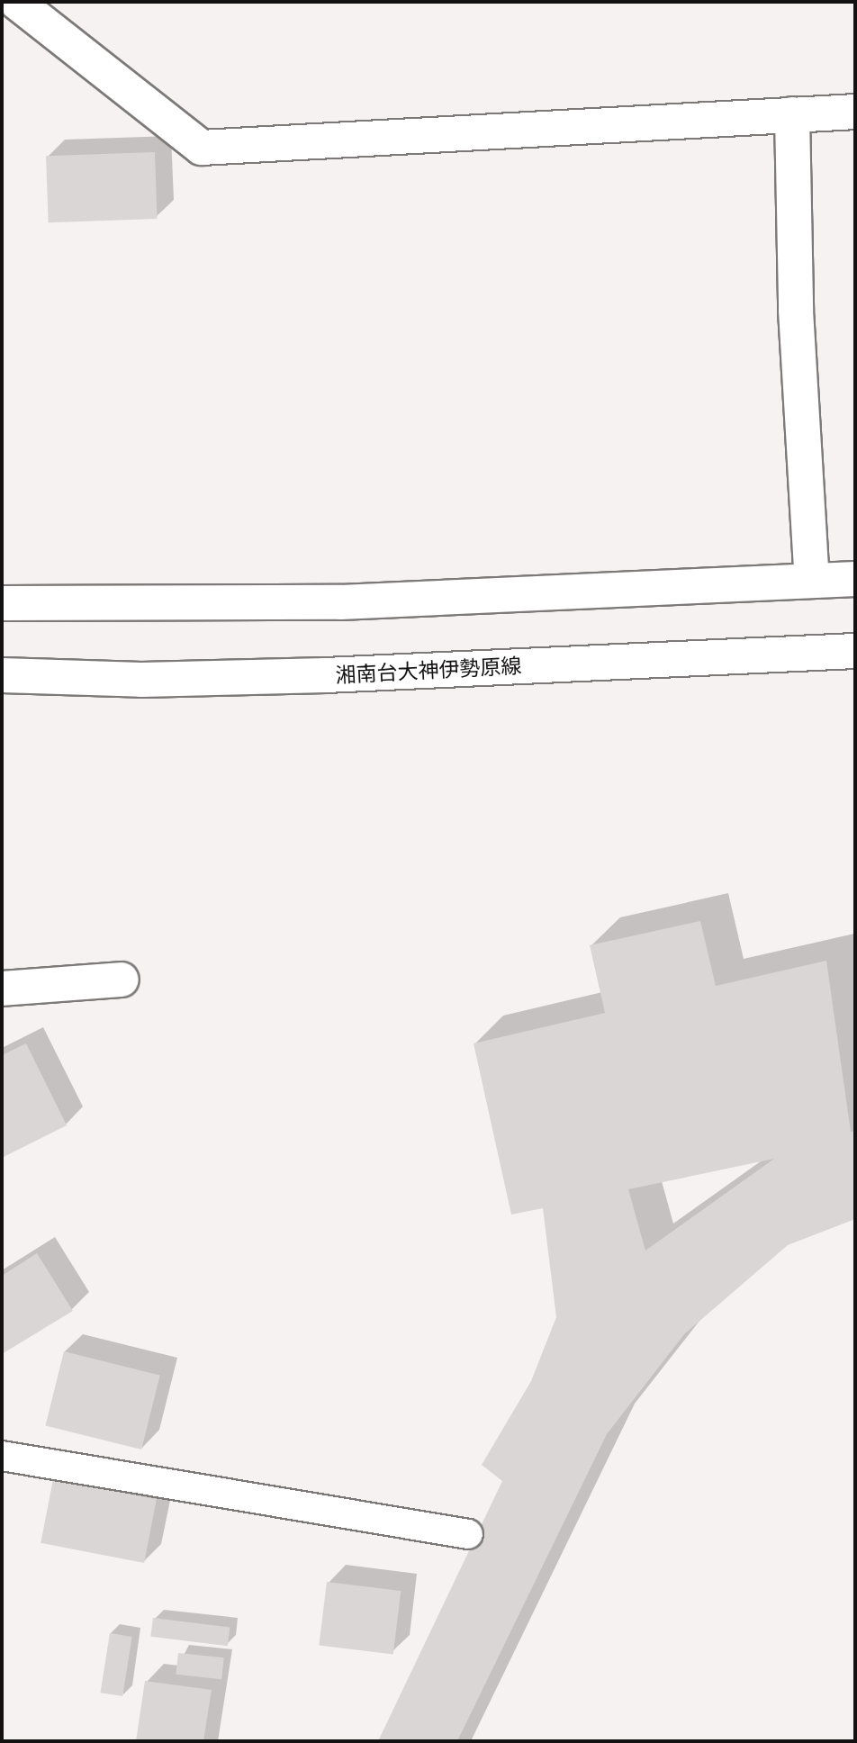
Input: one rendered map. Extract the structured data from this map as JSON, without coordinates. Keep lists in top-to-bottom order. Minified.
{"streets":{"street":["湘南台大神伊勢原線"]}}
